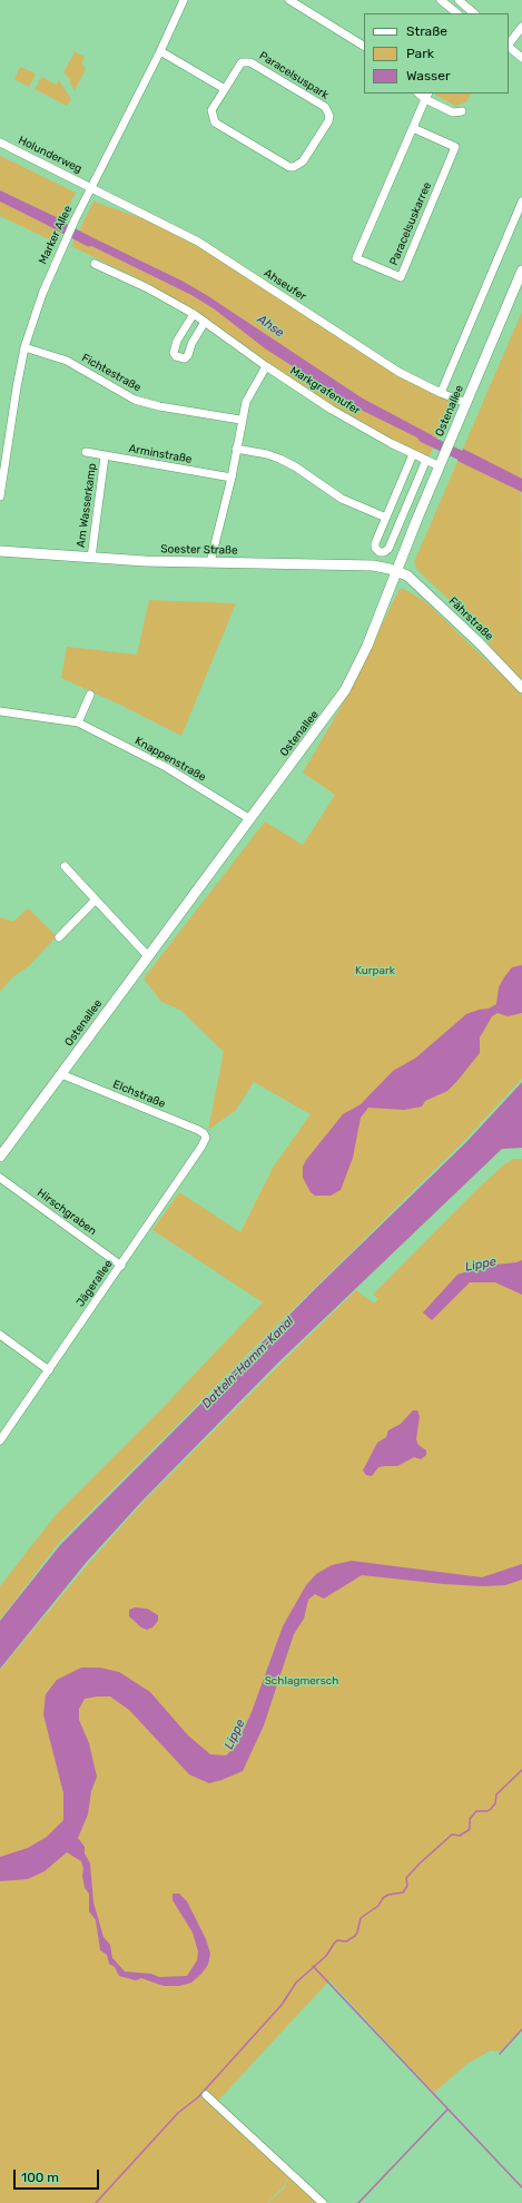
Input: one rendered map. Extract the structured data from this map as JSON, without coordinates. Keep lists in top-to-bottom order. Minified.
{"streets":{"main road":["Ostenallee","Soester Straße","Fährstraße"],"street":["Paracelsuspark","Holunderweg","Paracelsuskarree","Marker Allee","Ahseufer","Fichtestraße","Markgrafenufer","Arminstraße","Am Wasserkamp","Knappenstraße","Elchstraße","Hirschgraben","Jägerallee"]},"crossings":[["Holunderweg","Marker Allee"],["Holunderweg","Ahseufer"],["Marker Allee","Ahseufer"],["Marker Allee","Fichtestraße"],["Ahseufer","Ostenallee"],["Markgrafenufer","Ostenallee"],["Ostenallee","Soester Straße"],["Ostenallee","Fährstraße"],["Ostenallee","Knappenstraße"],["Ostenallee","Elchstraße"],["Arminstraße","Am Wasserkamp"],["Am Wasserkamp","Soester Straße"],["Soester Straße","Fährstraße"],["Elchstraße","Jägerallee"],["Hirschgraben","Jägerallee"]],"water":["Ahse","Lippe","Datteln-Hamm-Kanal"],"parks":["Kurpark","Schlagmersch"],"legend":["Straße","Park","Wasser"],"scale_bar":"100 m"}
